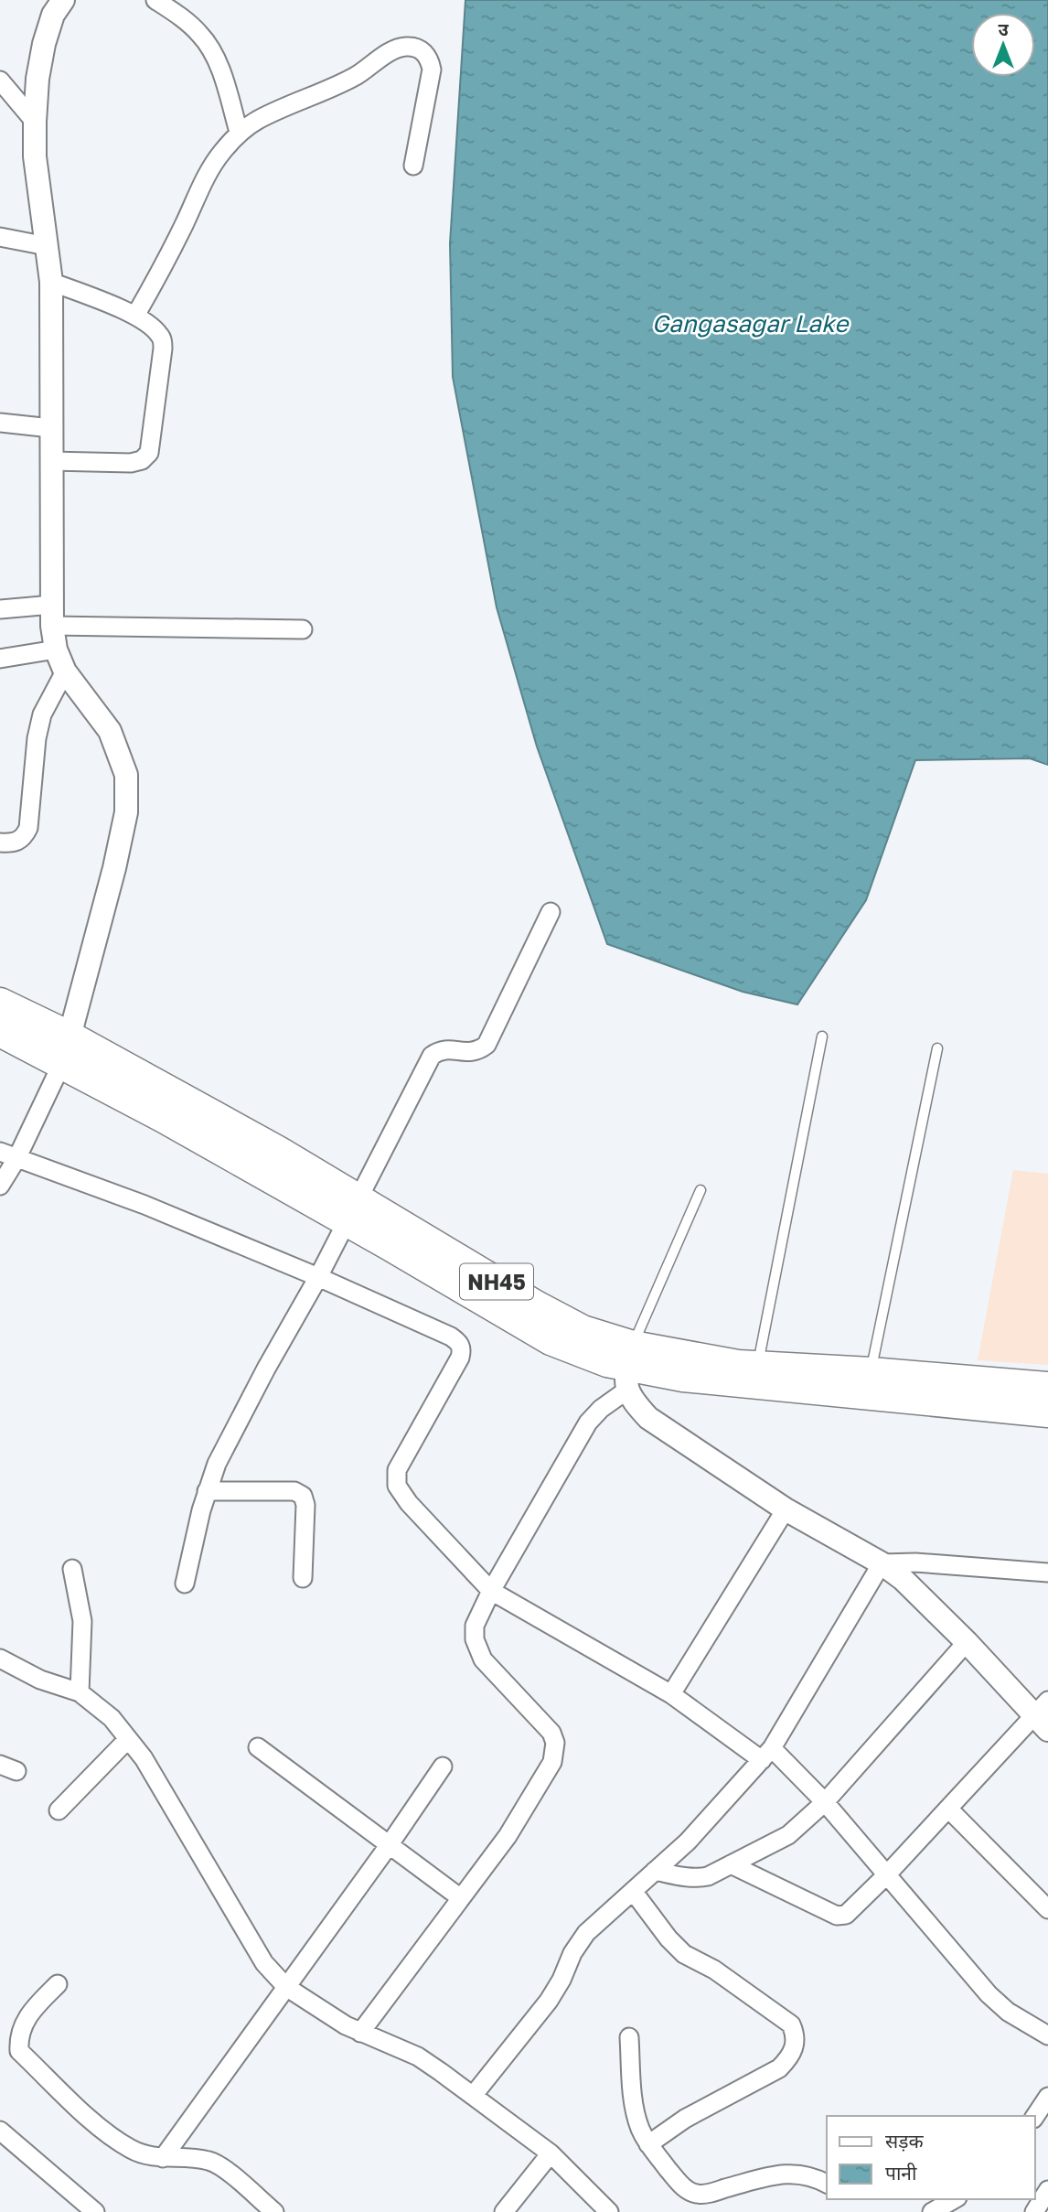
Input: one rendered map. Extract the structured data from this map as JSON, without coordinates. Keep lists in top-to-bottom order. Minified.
{"streets":{"highway":["NH45"]},"water":["Gangasagar Lake"],"legend":["सड़क","पानी"],"north":"top"}
